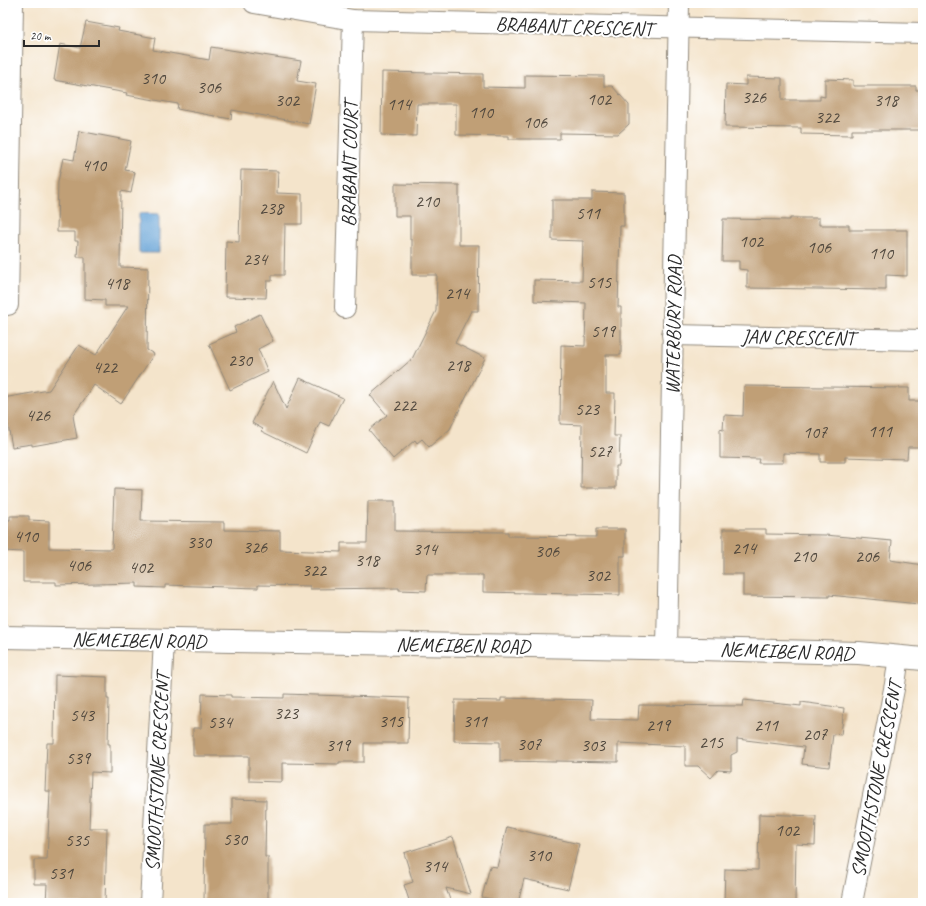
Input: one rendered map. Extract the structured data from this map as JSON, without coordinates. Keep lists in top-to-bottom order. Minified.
{"streets":{"street":["BRABANT CRESCENT","BRABANT COURT","WATERBURY ROAD","JAN CRESCENT","NEMEIBEN ROAD","SMOOTHSTONE CRESCENT"]},"crossings":[["BRABANT CRESCENT","BRABANT COURT"],["BRABANT CRESCENT","WATERBURY ROAD"],["WATERBURY ROAD","JAN CRESCENT"],["WATERBURY ROAD","NEMEIBEN ROAD"],["NEMEIBEN ROAD","SMOOTHSTONE CRESCENT"]],"house_numbers":["310","306","326","102","302","318","114","110","322","106","410","210","238","511","102","106","110","234","515","418","214","519","230","218","422","222","523","426","111","107","527","410","330","326","214","314","306","210","206","318","406","402","322","302","323","543","315","311","534","219","211","207","215","307","319","303","539","102","530","535","310","314","531"],"scale_bar":"20 m"}
